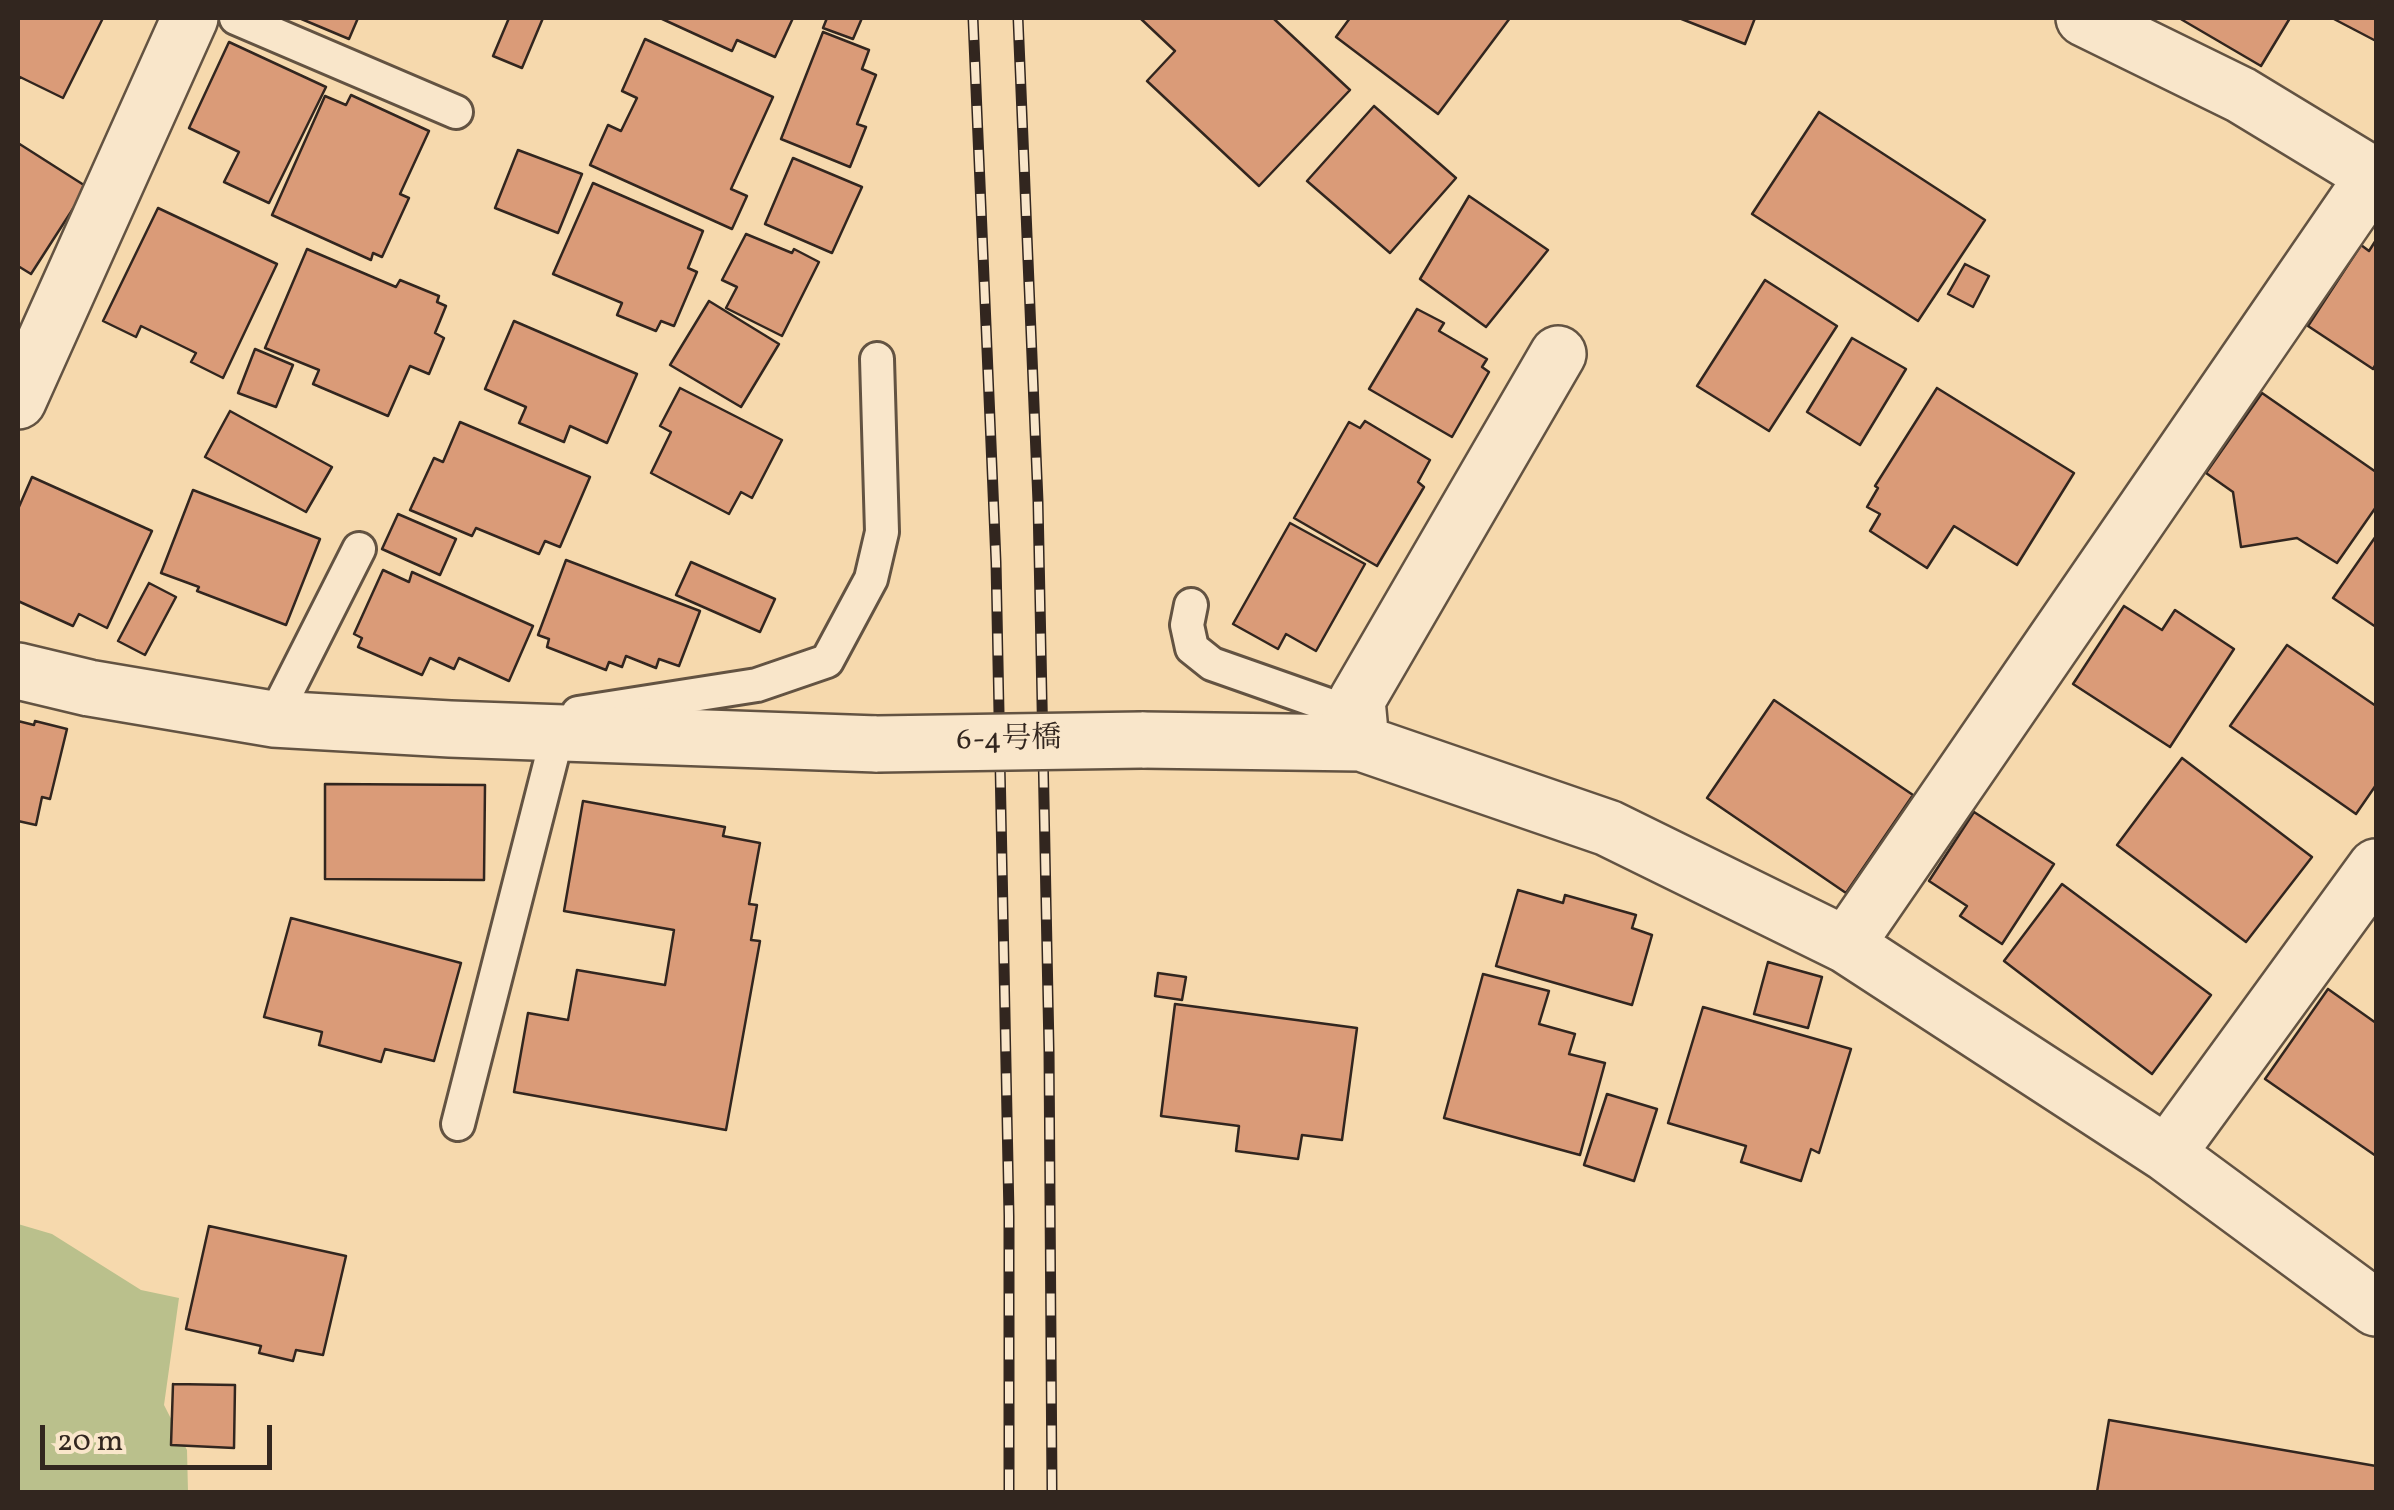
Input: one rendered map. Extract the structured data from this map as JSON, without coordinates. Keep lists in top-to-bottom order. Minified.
{"streets":{"street":["6-4号橋"]},"scale_bar":"20 m"}
